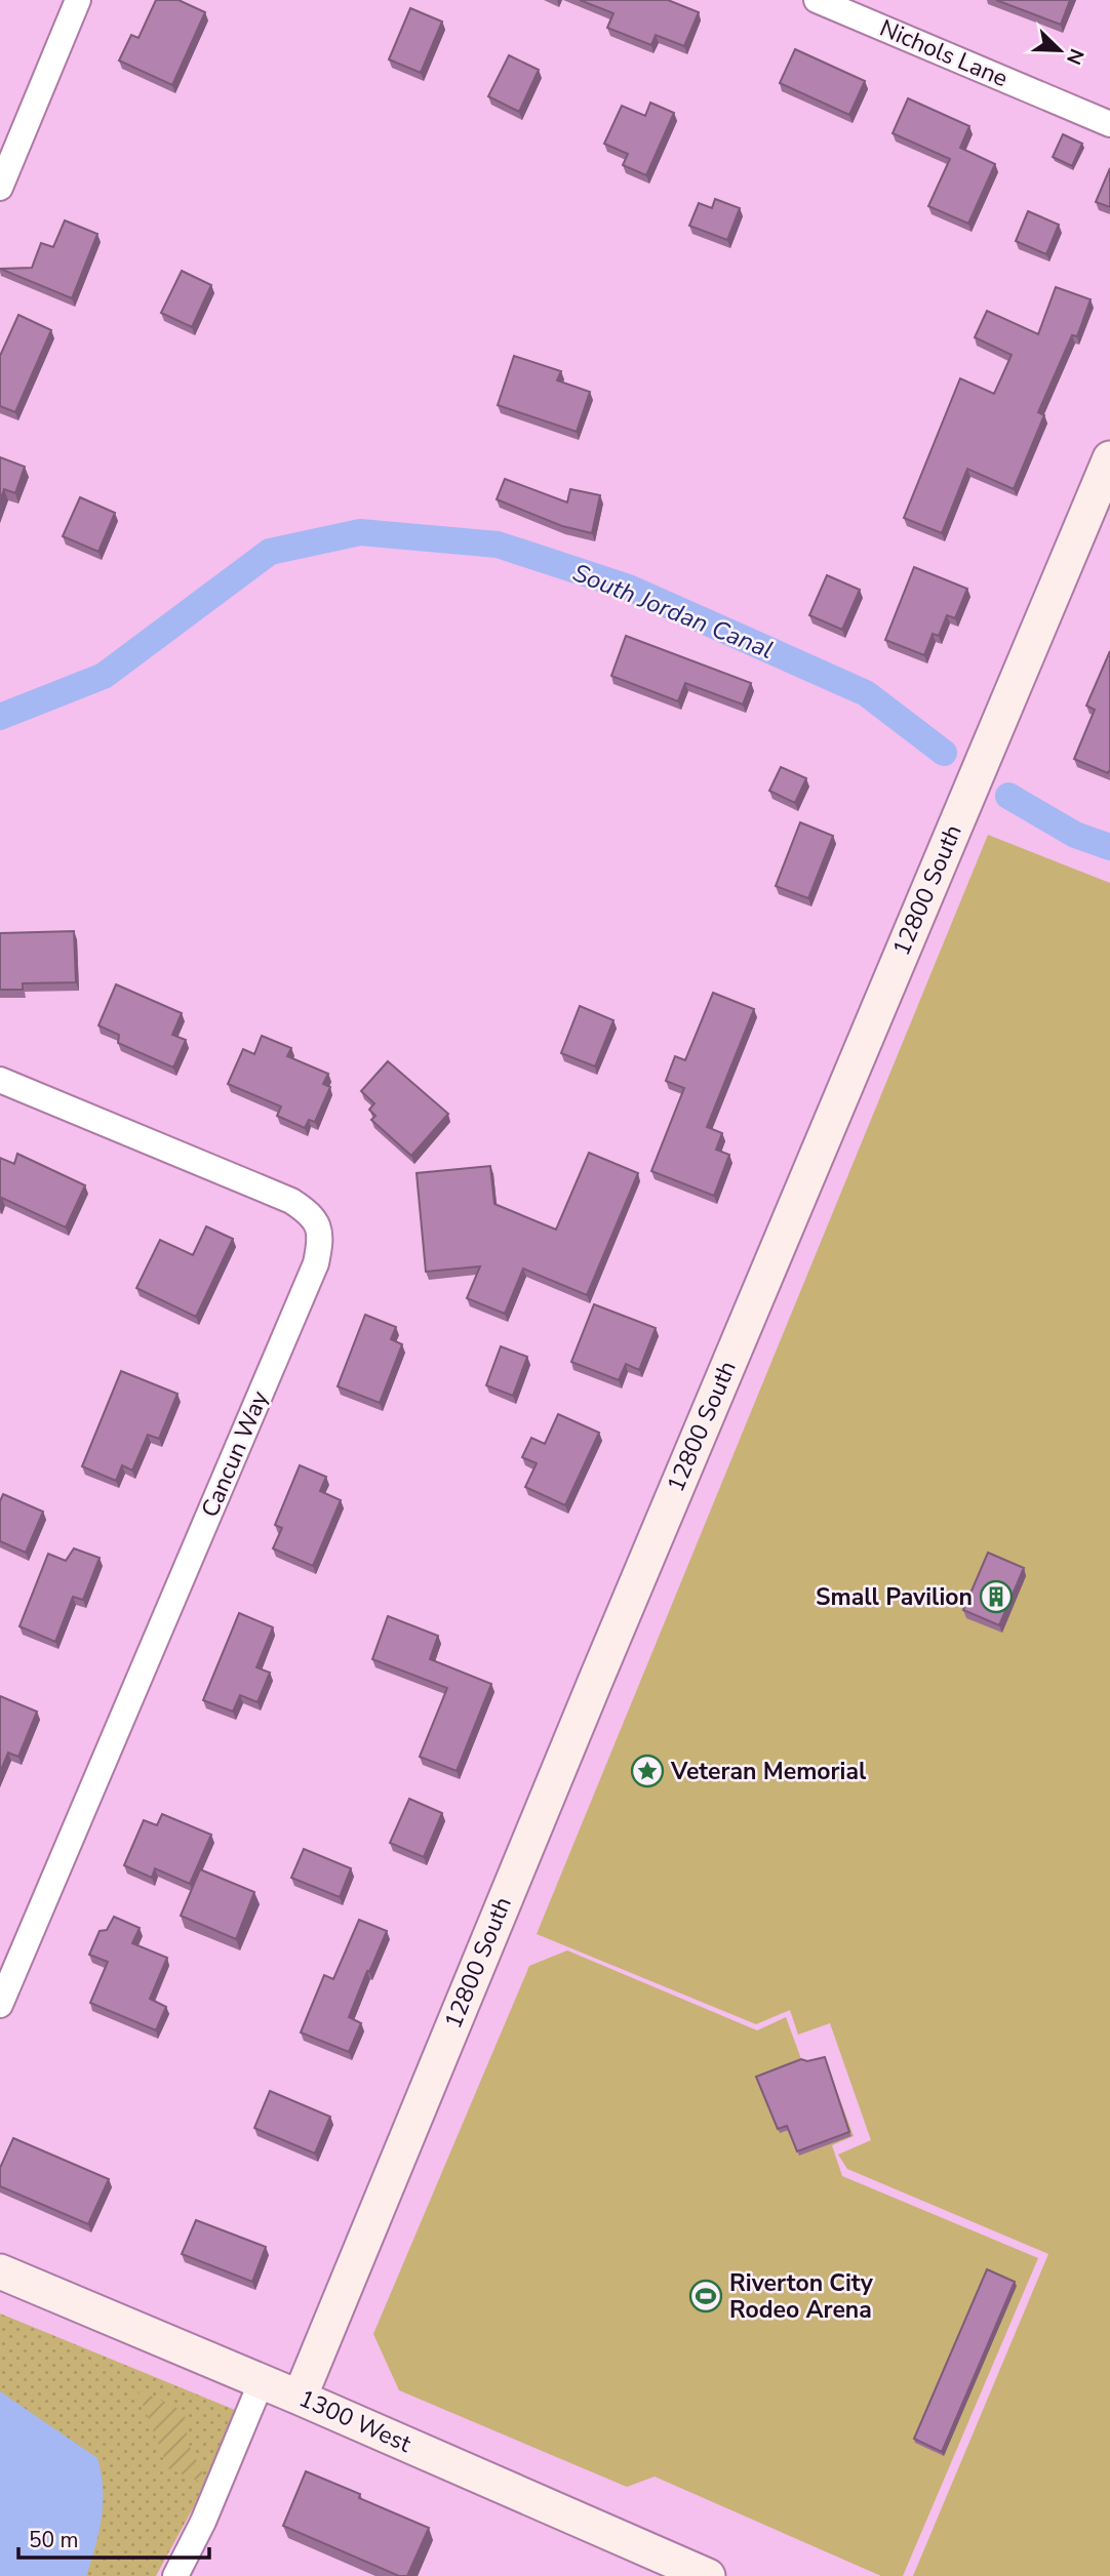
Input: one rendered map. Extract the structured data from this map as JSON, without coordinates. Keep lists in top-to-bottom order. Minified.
{"streets":{"street":["Nichols Lane","12800 South","Cancun Way","1300 West"]},"crossings":[["12800 South","1300 West"]],"water":["South Jordan Canal"],"places":{"building":["Small Pavilion"],"place":["Veteran Memorial"],"sports":["Riverton City Rodeo Arena"]},"scale_bar":"50 m","north":"bottom right"}
